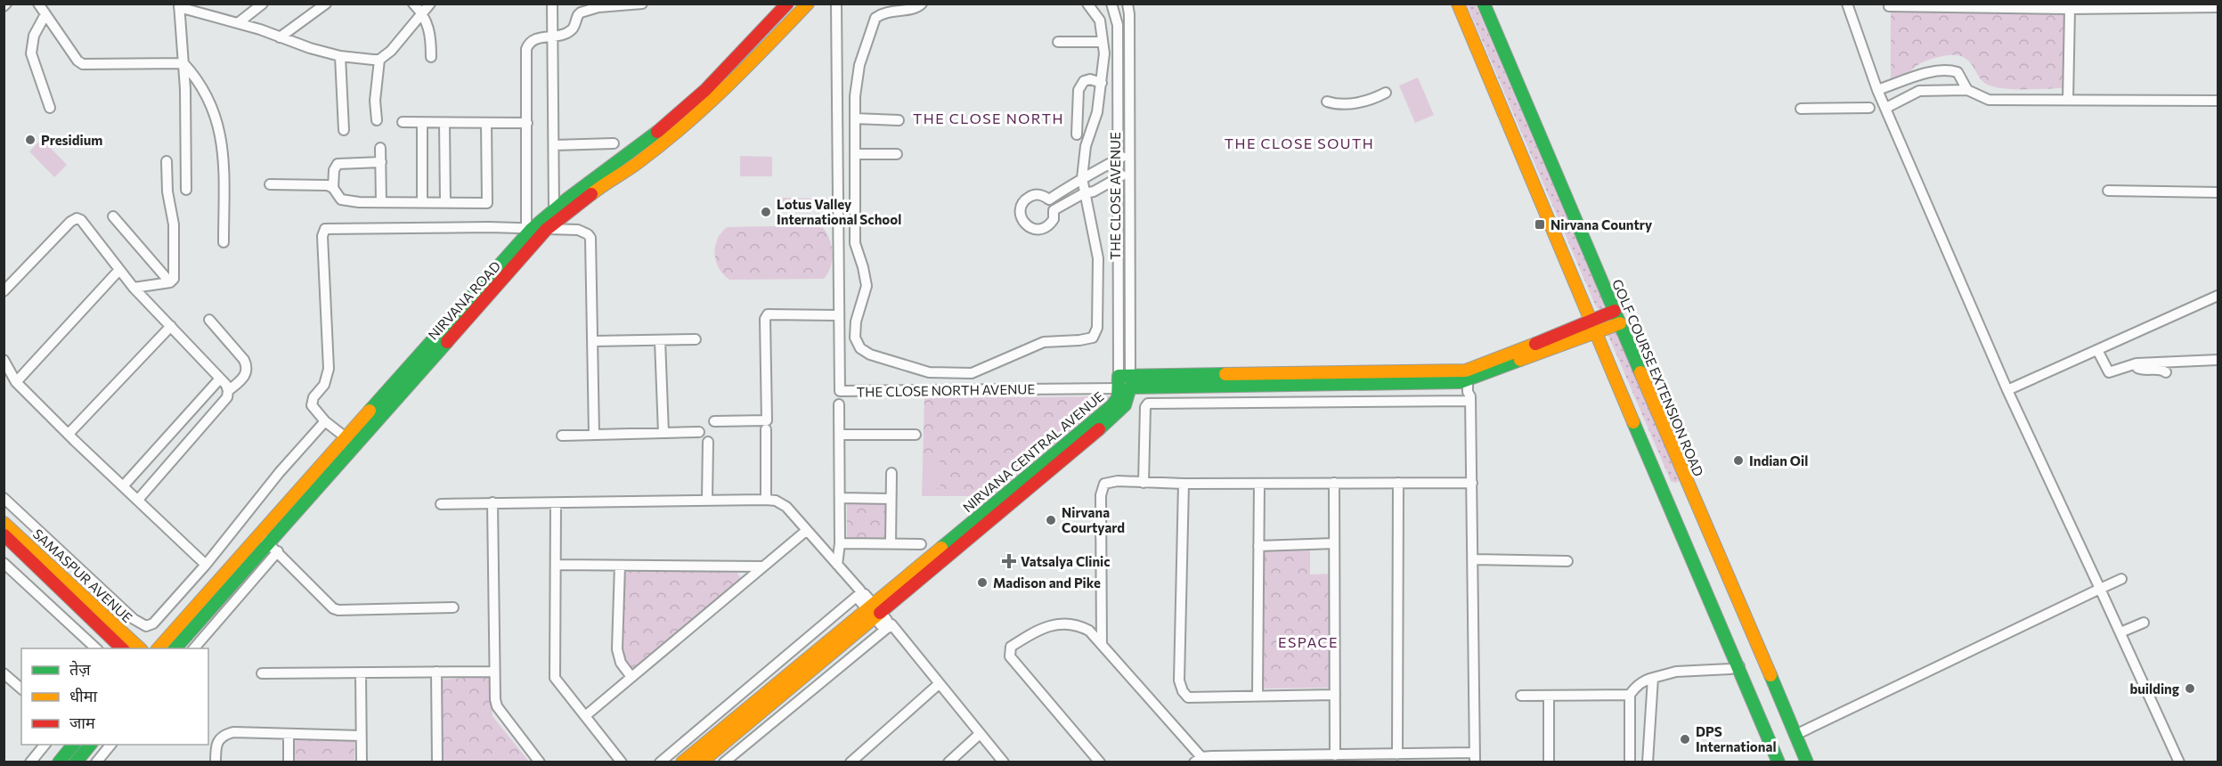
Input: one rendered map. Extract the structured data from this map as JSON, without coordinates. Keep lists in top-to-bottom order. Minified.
{"streets":{"main road":["NIRVANA ROAD","GOLF COURSE EXTENSION ROAD","NIRVANA CENTRAL AVENUE","SAMASPUR AVENUE"],"street":["THE CLOSE AVENUE","THE CLOSE NORTH AVENUE"]},"crossings":[["THE CLOSE AVENUE","THE CLOSE NORTH AVENUE"],["THE CLOSE AVENUE","NIRVANA CENTRAL AVENUE"],["THE CLOSE NORTH AVENUE","NIRVANA CENTRAL AVENUE"]],"districts":["THE CLOSE NORTH","THE CLOSE SOUTH","ESPACE"],"places":{"other":["Presidium","Lotus Valley International School","Indian Oil","Nirvana Courtyard","Madison and Pike","building","DPS International"],"transit":["Nirvana Country"],"health":["Vatsalya Clinic"]},"legend":["तेज़","धीमा","जाम"]}
